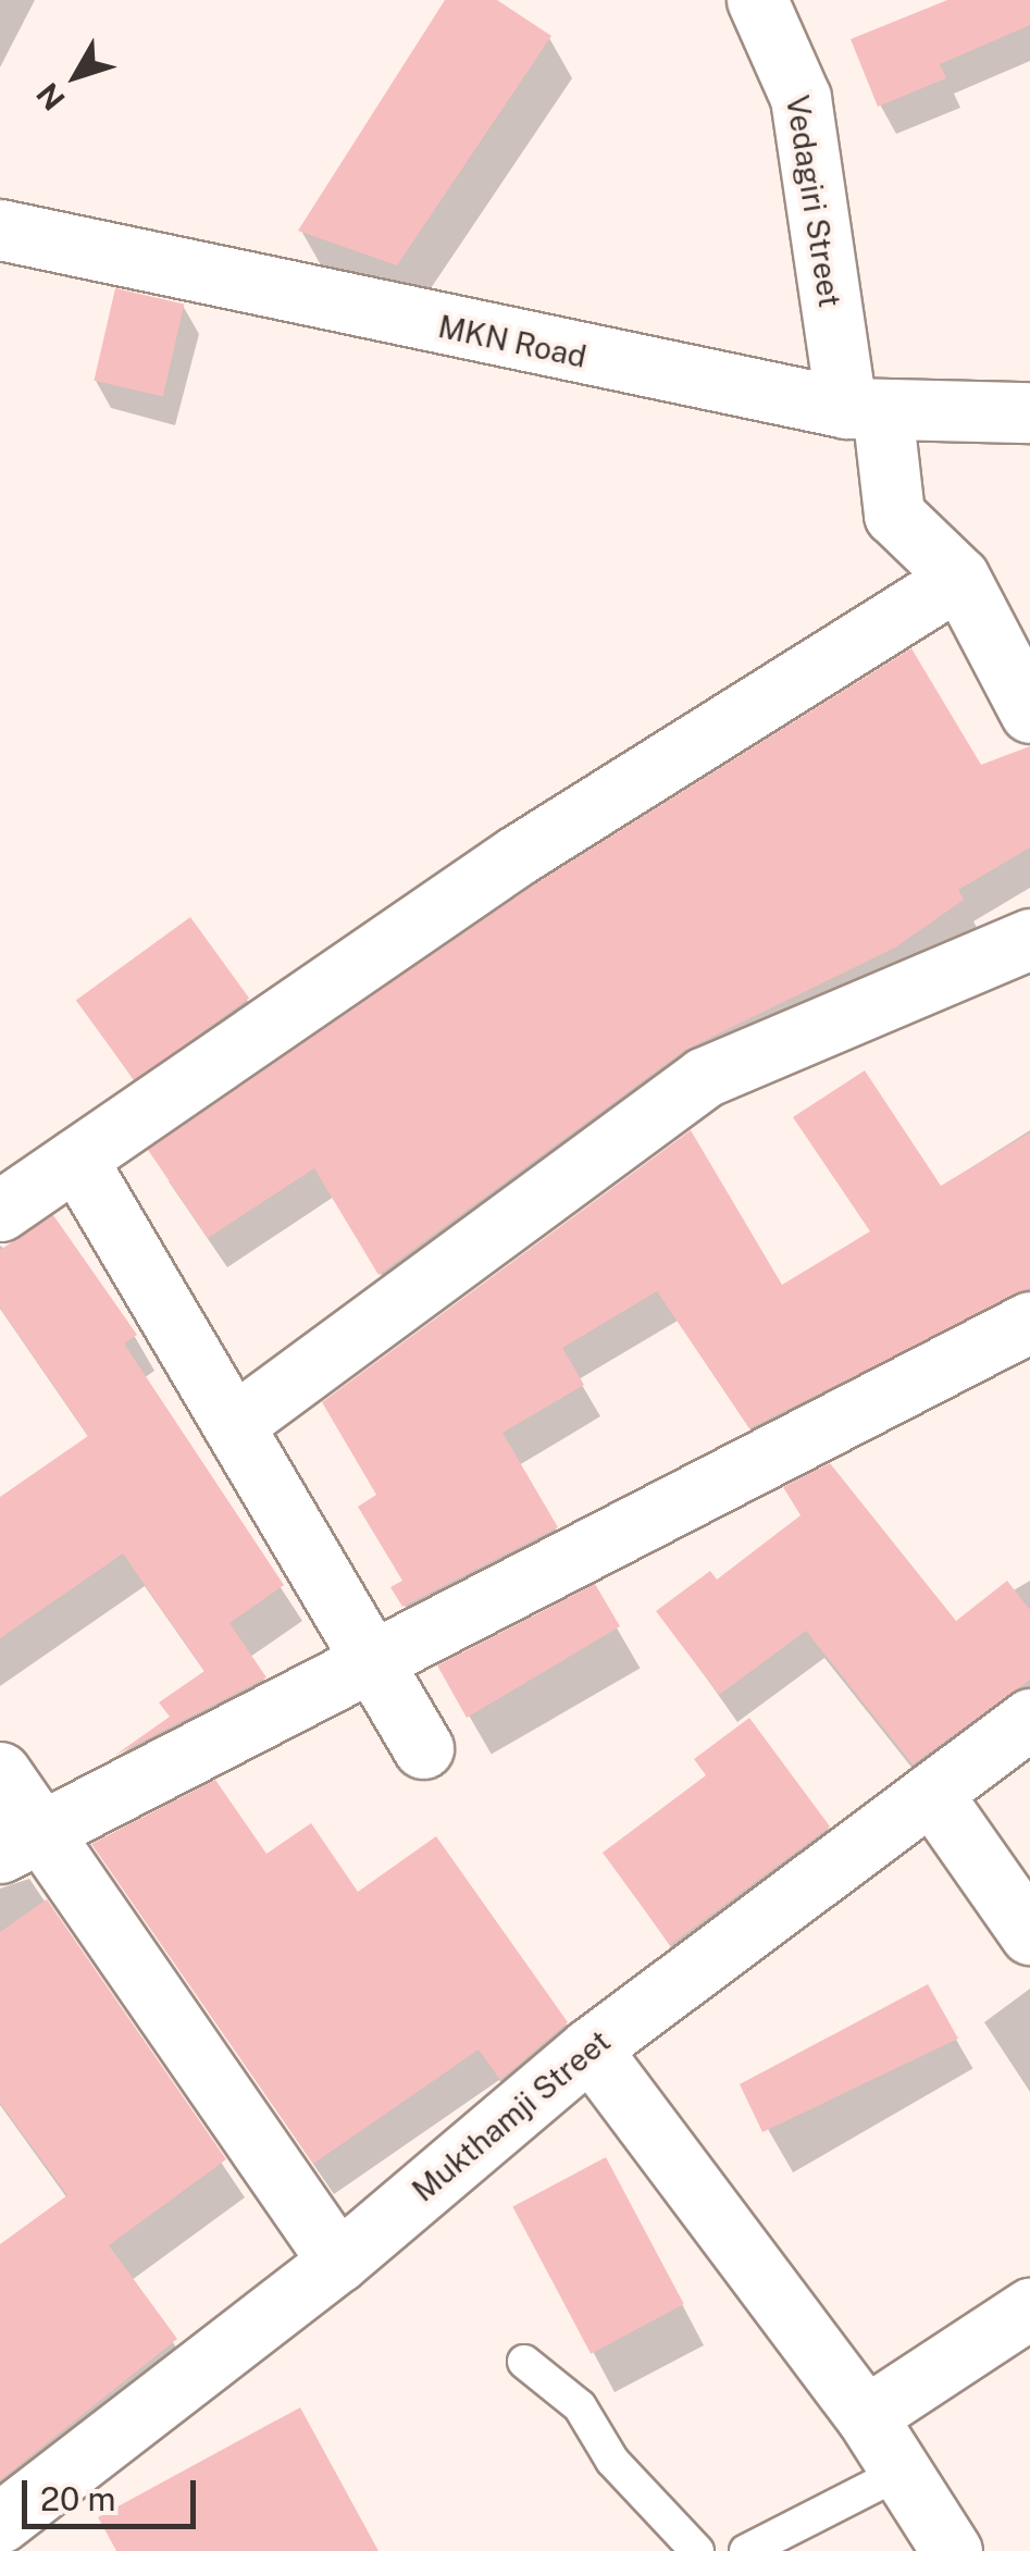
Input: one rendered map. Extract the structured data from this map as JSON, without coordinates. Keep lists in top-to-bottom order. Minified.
{"streets":{"street":["Vedagiri Street","MKN Road","Mukthamji Street"]},"crossings":[["Vedagiri Street","MKN Road"]],"scale_bar":"20 m","north":"bottom left"}
